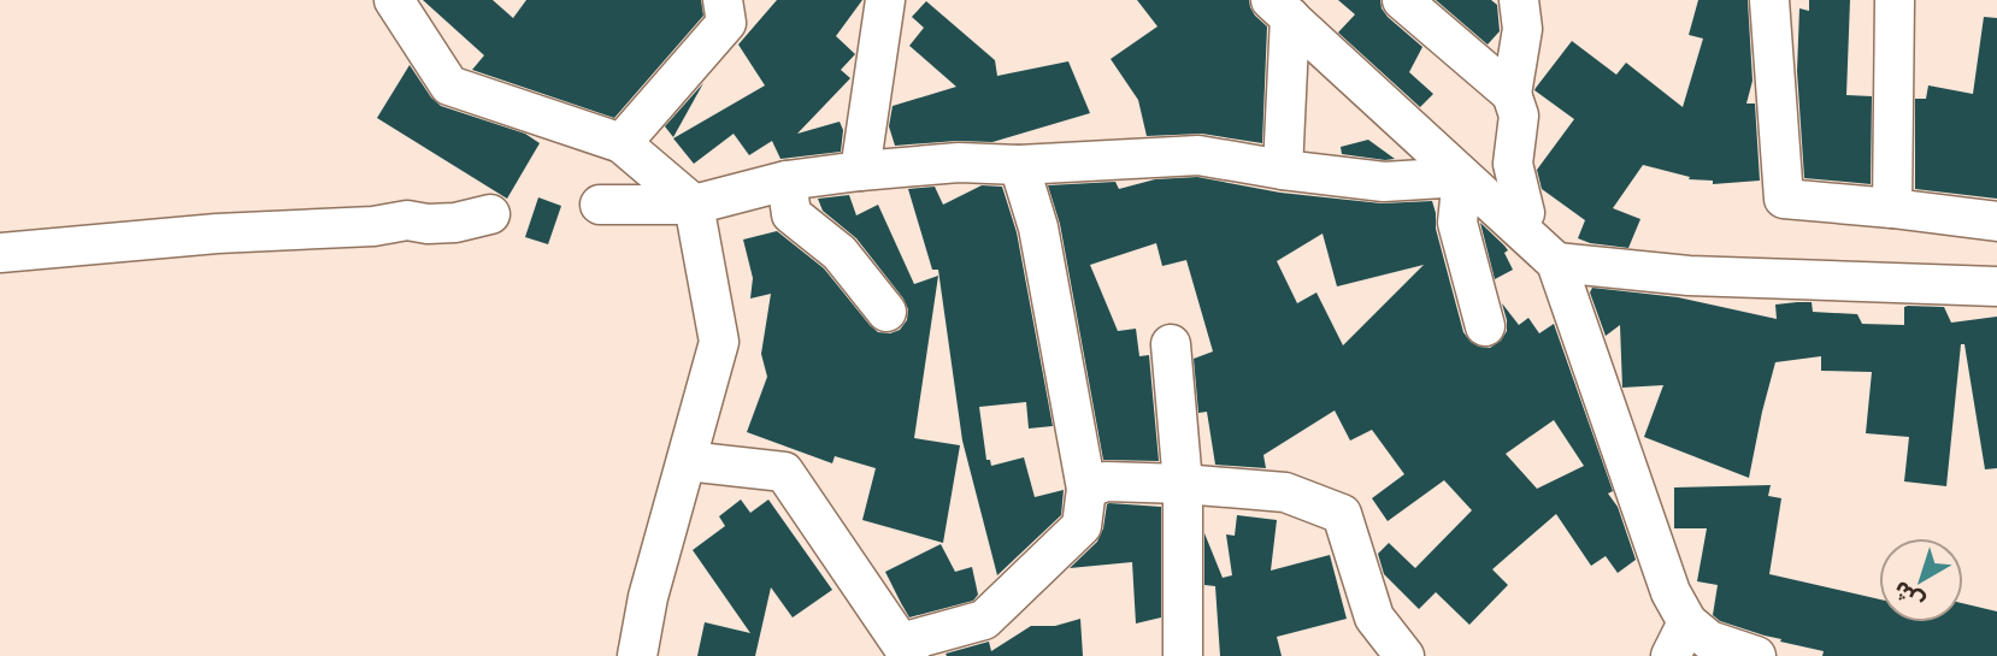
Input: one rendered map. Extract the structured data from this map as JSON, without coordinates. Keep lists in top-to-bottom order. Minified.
{"north":"bottom left"}
